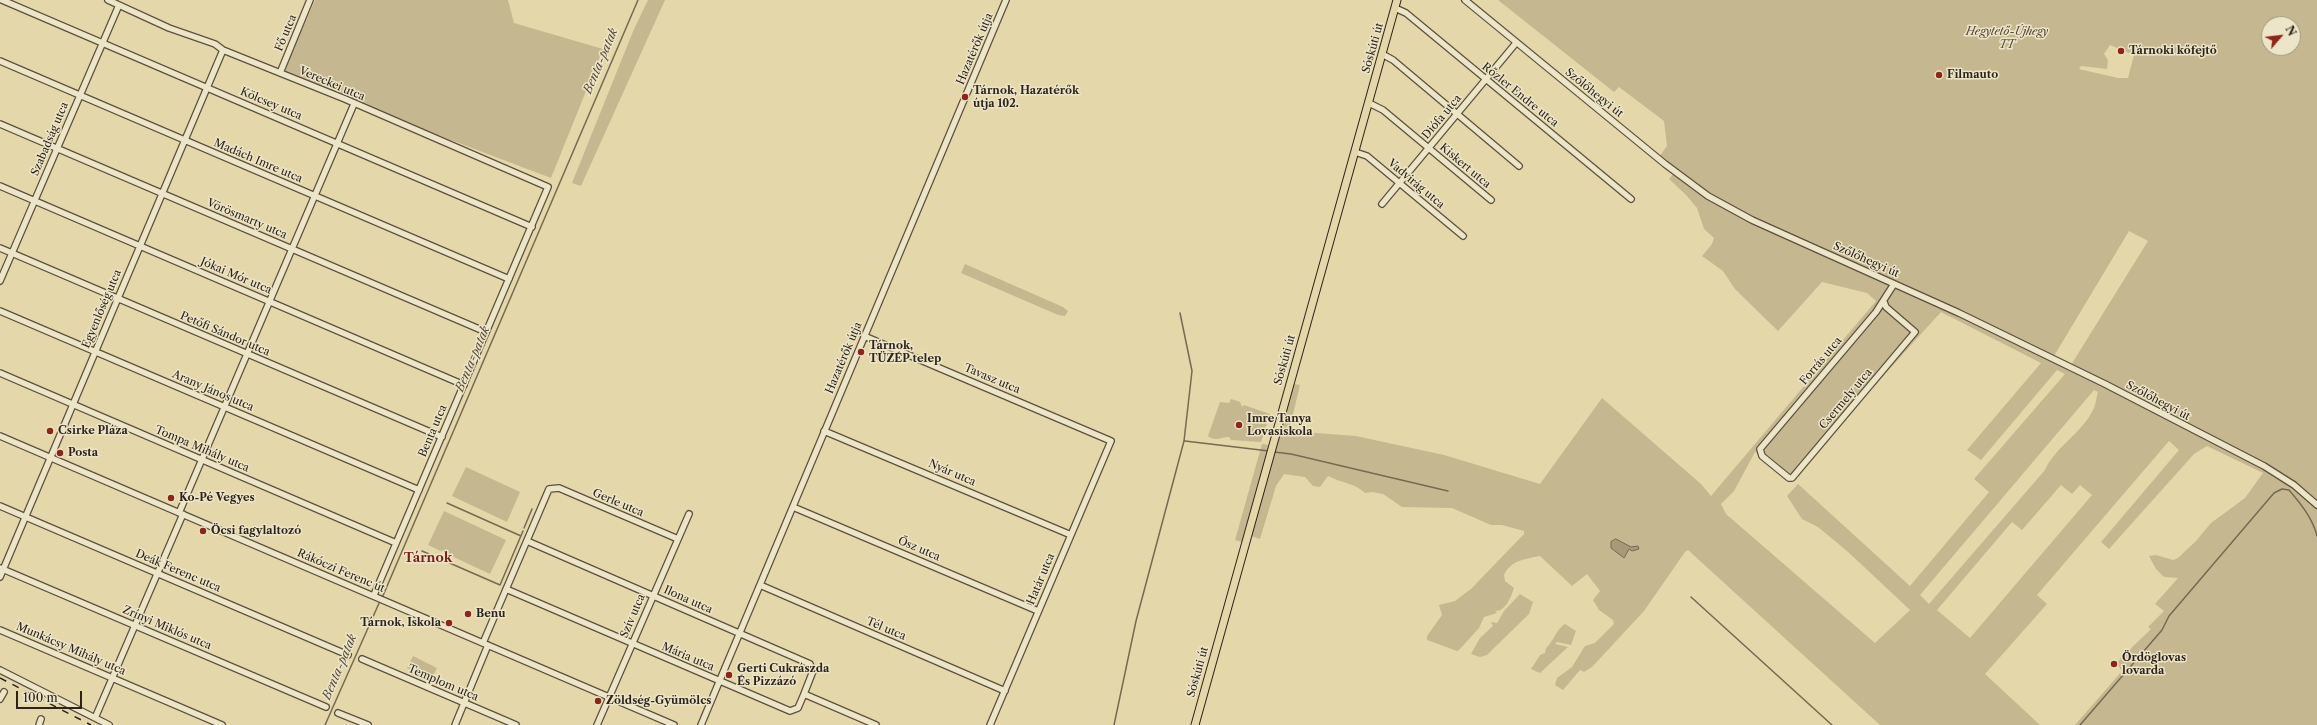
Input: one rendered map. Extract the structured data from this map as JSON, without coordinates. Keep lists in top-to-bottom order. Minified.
{"streets":{"main road":["Sóskúti út"],"street":["Fő utca","Hazatérők útja","Vereckei utca","Szőlőhegyi út","Rőzler Endre utca","Kölcsey utca","Diófa utca","Szabadság utca","Madách Imre utca","Kiskert utca","Vadvirág utca","Vörösmarty utca","Jókai Mór utca","Egyenlőség utca","Petőfi Sándor utca","Forrás utca","Tavasz utca","Arany János utca","Csermely utca","Benta utca","Tompa Mihály utca","Nyár utca","Gerle utca","Ősz utca","Deák Ferenc utca","Rákóczi Ferenc út","Határ utca","Ilona utca","Szív utca","Zrínyi Miklós utca","Tél utca","Munkácsy Mihály utca","Mária utca","Templom utca"]},"crossings":[["Fő utca","Vereckei utca"],["Sóskúti út","Rőzler Endre utca"],["Sóskúti út","Kiskert utca"],["Sóskúti út","Vadvirág utca"],["Hazatérők útja","Tavasz utca"],["Hazatérők útja","Nyár utca"],["Hazatérők útja","Ősz utca"],["Hazatérők útja","Ilona utca"],["Hazatérők útja","Tél utca"],["Hazatérők útja","Mária utca"],["Vereckei utca","Szabadság utca"],["Vereckei utca","Egyenlőség utca"],["Vereckei utca","Benta utca"],["Szőlőhegyi út","Diófa utca"],["Szőlőhegyi út","Forrás utca"],["Rőzler Endre utca","Diófa utca"],["Kölcsey utca","Szabadság utca"],["Kölcsey utca","Egyenlőség utca"],["Kölcsey utca","Benta utca"],["Diófa utca","Kiskert utca"],["Diófa utca","Vadvirág utca"],["Szabadság utca","Madách Imre utca"],["Szabadság utca","Vörösmarty utca"],["Szabadság utca","Jókai Mór utca"],["Szabadság utca","Petőfi Sándor utca"],["Madách Imre utca","Egyenlőség utca"],["Madách Imre utca","Benta utca"],["Vörösmarty utca","Egyenlőség utca"],["Vörösmarty utca","Benta utca"],["Jókai Mór utca","Egyenlőség utca"],["Jókai Mór utca","Benta utca"],["Egyenlőség utca","Petőfi Sándor utca"],["Egyenlőség utca","Arany János utca"],["Egyenlőség utca","Tompa Mihály utca"],["Egyenlőség utca","Deák Ferenc utca"],["Egyenlőség utca","Rákóczi Ferenc út"],["Egyenlőség utca","Zrínyi Miklós utca"],["Petőfi Sándor utca","Benta utca"],["Forrás utca","Csermely utca"],["Tavasz utca","Határ utca"],["Arany János utca","Benta utca"],["Benta utca","Tompa Mihály utca"],["Benta utca","Rákóczi Ferenc út"],["Nyár utca","Határ utca"],["Gerle utca","Ilona utca"],["Gerle utca","Szív utca"],["Ősz utca","Határ utca"],["Rákóczi Ferenc út","Szív utca"],["Határ utca","Tél utca"],["Ilona utca","Szív utca"],["Ilona utca","Mária utca"],["Szív utca","Mária utca"]],"districts":["Tárnok"],"water":["Benta-patak"],"parks":["Hegytető-Újhegy TT"],"places":["Tárnoki kőfejtő","Filmauto","Tárnok, Hazatérők útja 102.","Tárnok, TÜZÉP telep","Imre Tanya Lovasiskola","Csirke Pláza","Posta","Ko-Pé Vegyes","Öcsi fagylaltozó","Benu","Tárnok, Iskola","Ördöglovas lovarda","Gerti Cukrászda És Pizzázó","Zöldség-Gyümölcs"],"scale_bar":"100 m","north":"top right"}
